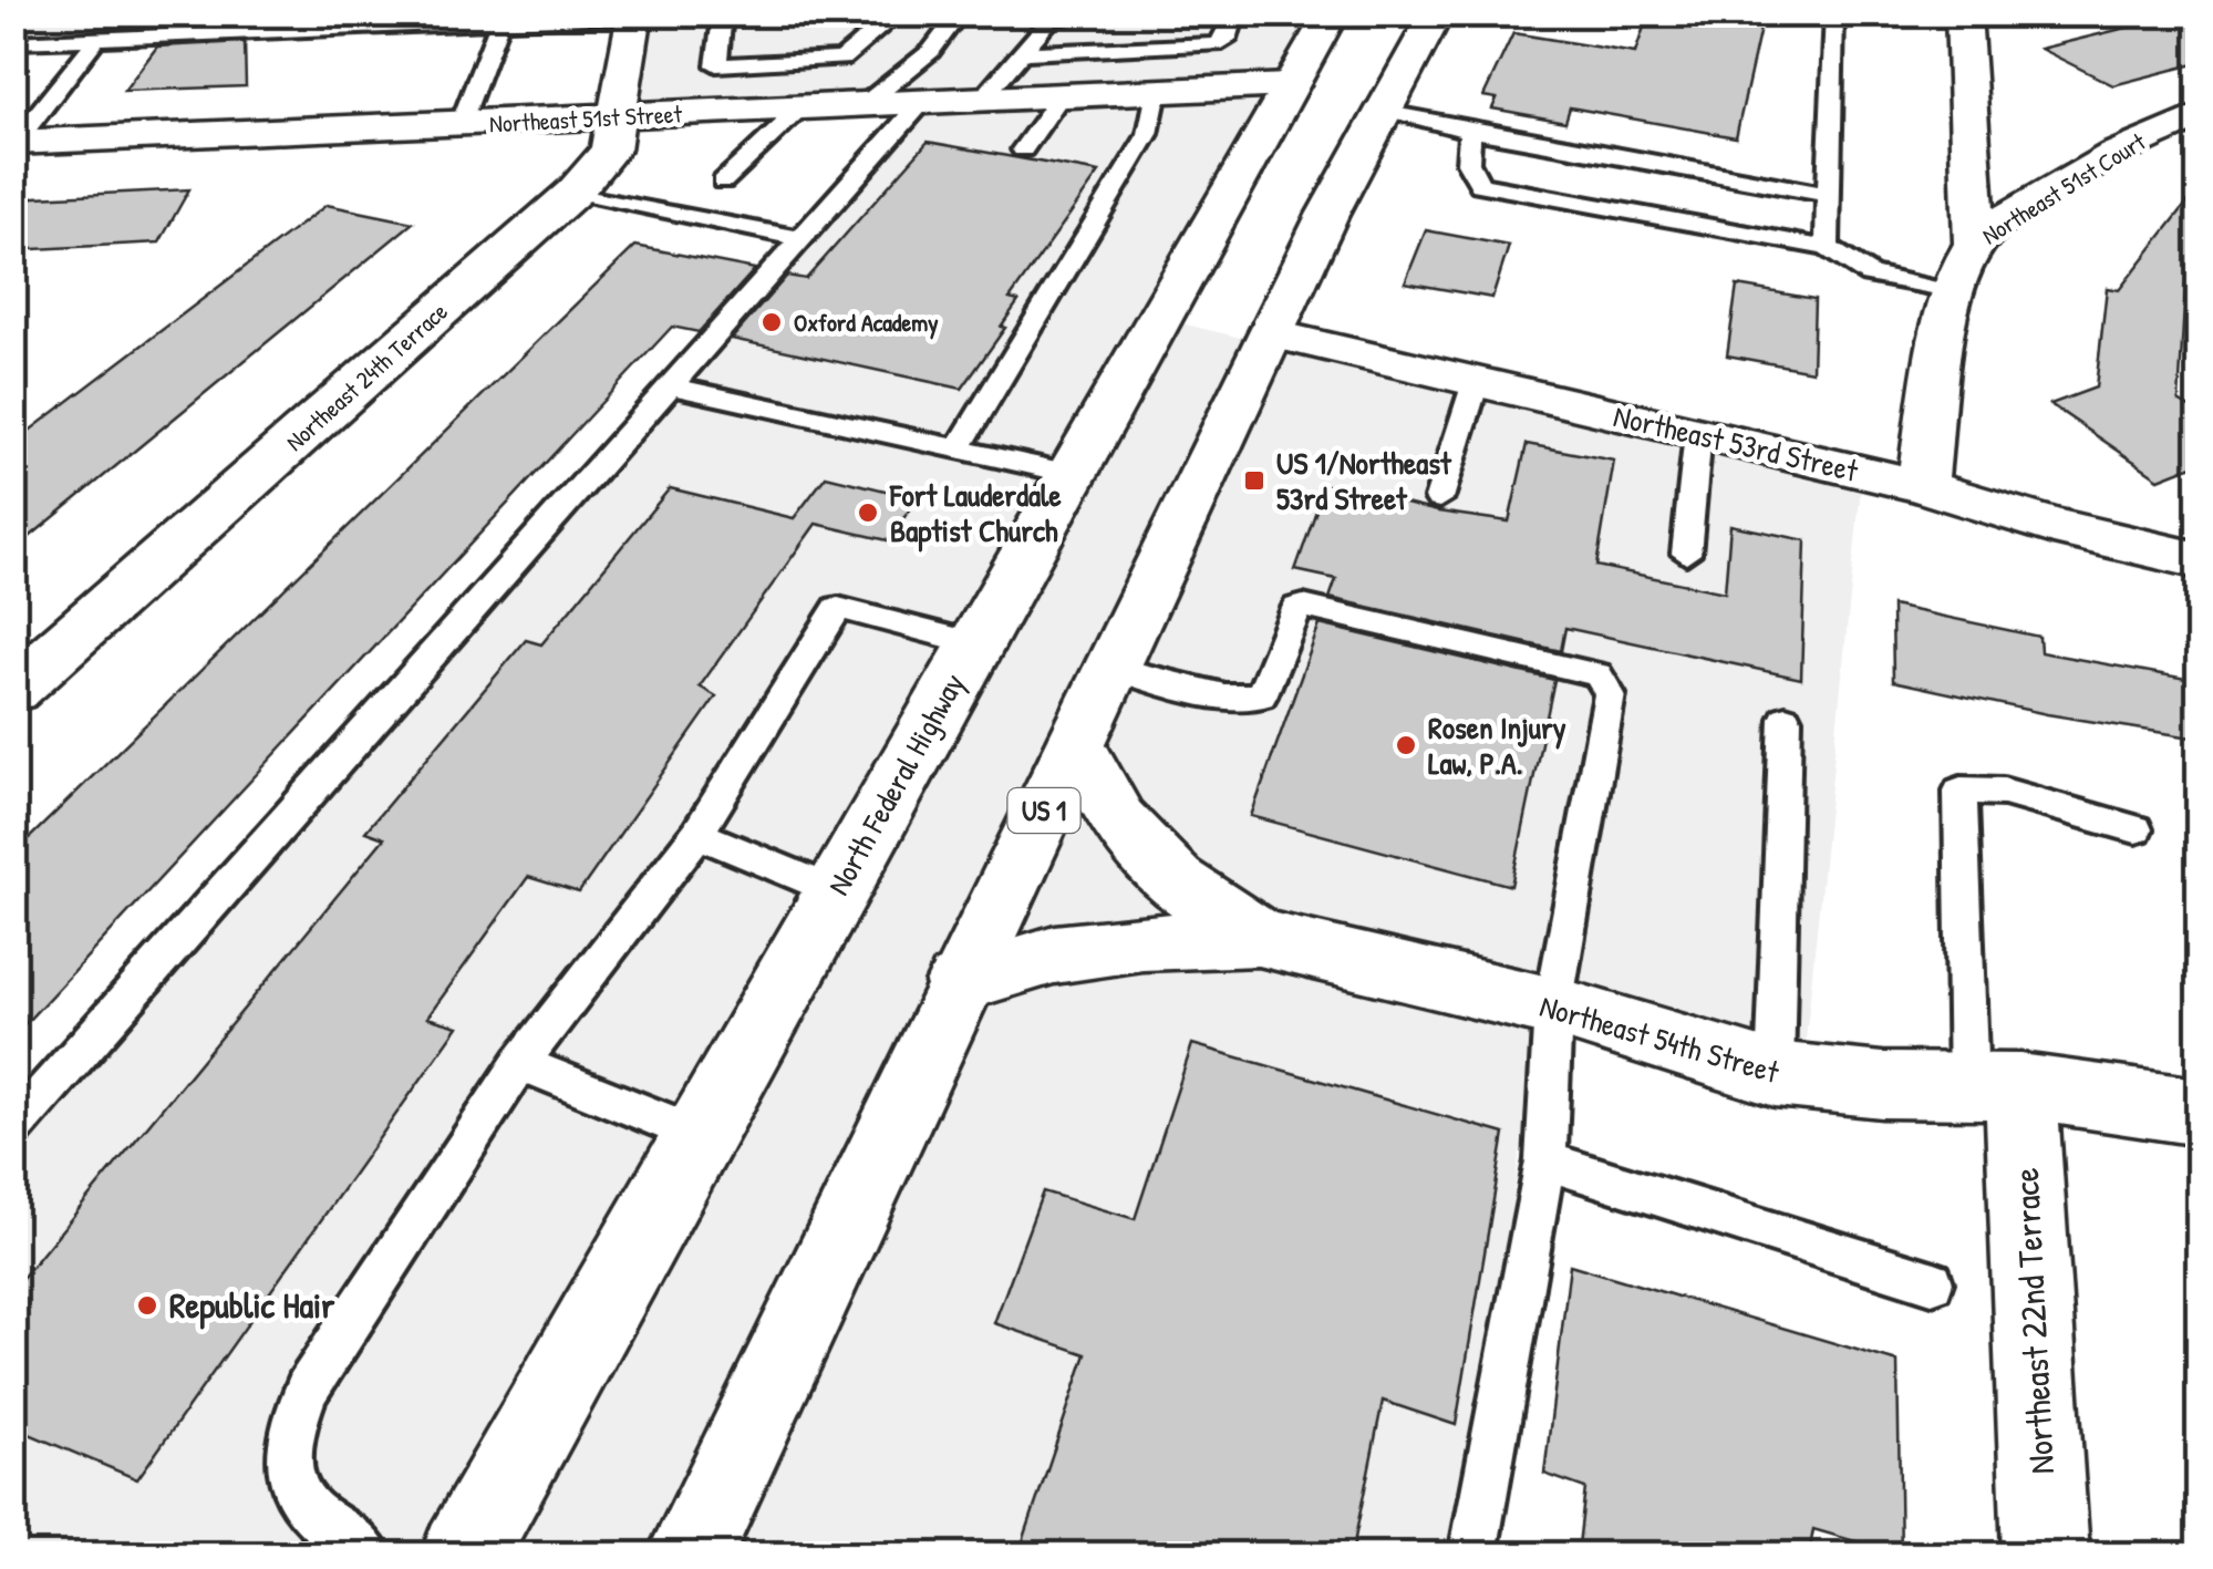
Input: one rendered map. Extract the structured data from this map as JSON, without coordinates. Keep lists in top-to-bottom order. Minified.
{"streets":{"street":["Northeast 51st Street","Northeast 51st Court","Northeast 24th Terrace","Northeast 53rd Street","North Federal Highway","US 1","Northeast 54th Street","Northeast 22nd Terrace"]},"crossings":[["Northeast 51st Street","Northeast 24th Terrace"],["Northeast 51st Street","North Federal Highway"],["Northeast 51st Court","Northeast 53rd Street"],["Northeast 53rd Street","US 1"],["US 1","Northeast 54th Street"],["Northeast 54th Street","Northeast 22nd Terrace"]],"places":{"other":["Oxford Academy","Fort Lauderdale Baptist Church","Rosen Injury Law, P.A.","Republic Hair"],"transit":["US 1/Northeast 53rd Street"]}}
